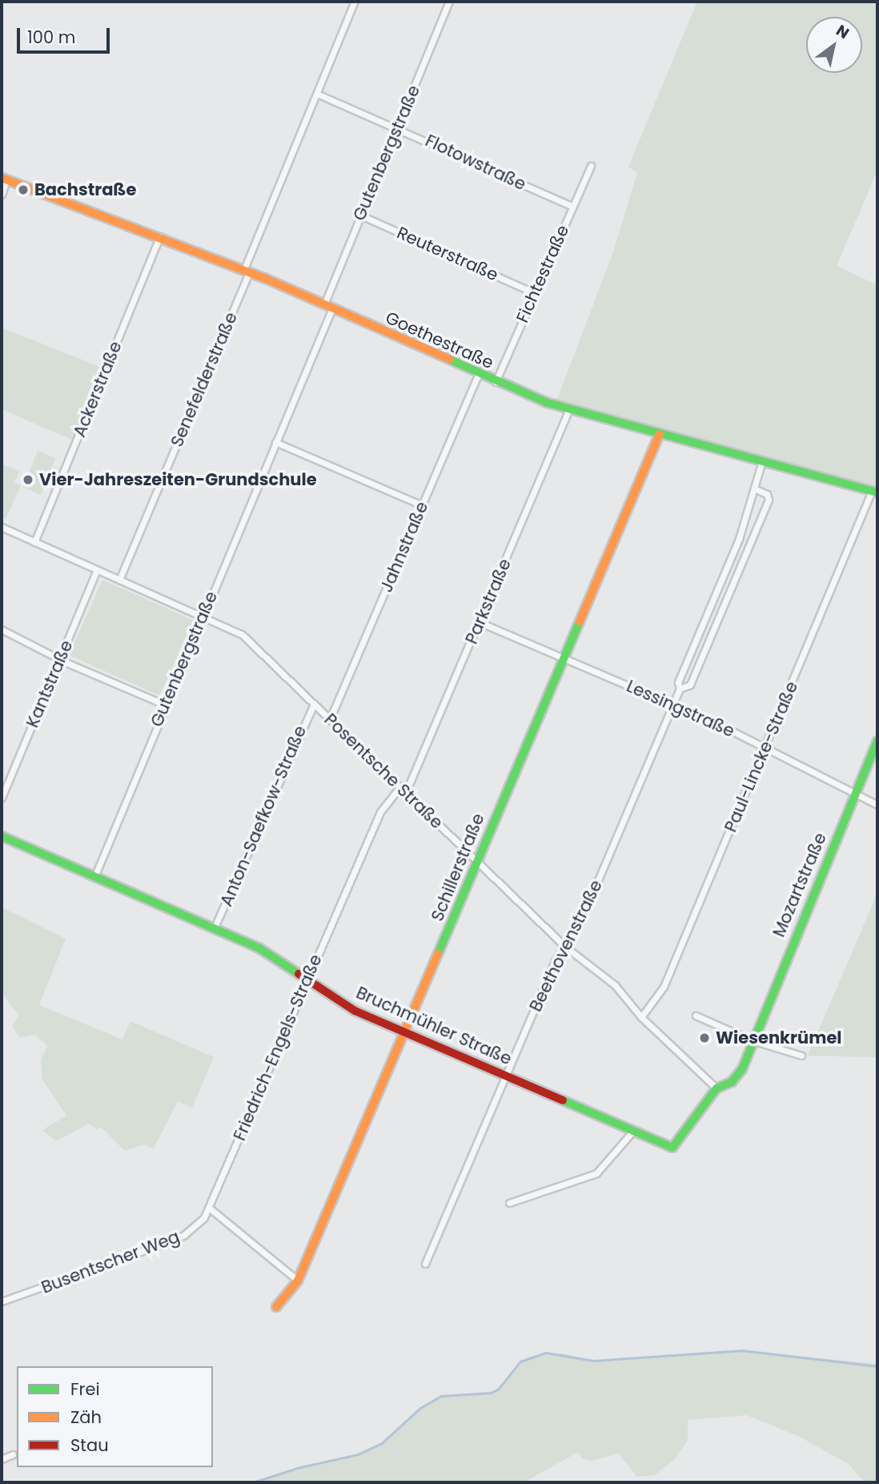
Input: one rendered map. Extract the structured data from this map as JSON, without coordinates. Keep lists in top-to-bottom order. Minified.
{"streets":{"street":["Gutenbergstraße","Flotowstraße","Reuterstraße","Fichtestraße","Goethestraße","Senefelderstraße","Ackerstraße","Jahnstraße","Parkstraße","Kantstraße","Lessingstraße","Paul-Lincke-Straße","Posentsche Straße","Anton-Saefkow-Straße","Schillerstraße","Mozartstraße","Beethovenstraße","Bruchmühler Straße","Friedrich-Engels-Straße","Busentscher Weg"]},"crossings":[["Gutenbergstraße","Flotowstraße"],["Gutenbergstraße","Reuterstraße"],["Gutenbergstraße","Goethestraße"],["Gutenbergstraße","Posentsche Straße"],["Gutenbergstraße","Bruchmühler Straße"],["Flotowstraße","Fichtestraße"],["Flotowstraße","Senefelderstraße"],["Reuterstraße","Fichtestraße"],["Fichtestraße","Goethestraße"],["Goethestraße","Senefelderstraße"],["Goethestraße","Ackerstraße"],["Goethestraße","Jahnstraße"],["Goethestraße","Parkstraße"],["Goethestraße","Paul-Lincke-Straße"],["Goethestraße","Schillerstraße"],["Goethestraße","Beethovenstraße"],["Senefelderstraße","Posentsche Straße"],["Ackerstraße","Posentsche Straße"],["Jahnstraße","Posentsche Straße"],["Parkstraße","Lessingstraße"],["Parkstraße","Posentsche Straße"],["Kantstraße","Posentsche Straße"],["Lessingstraße","Paul-Lincke-Straße"],["Lessingstraße","Schillerstraße"],["Lessingstraße","Mozartstraße"],["Lessingstraße","Beethovenstraße"],["Paul-Lincke-Straße","Posentsche Straße"],["Posentsche Straße","Anton-Saefkow-Straße"],["Posentsche Straße","Schillerstraße"],["Posentsche Straße","Beethovenstraße"],["Posentsche Straße","Bruchmühler Straße"],["Posentsche Straße","Friedrich-Engels-Straße"],["Anton-Saefkow-Straße","Bruchmühler Straße"],["Schillerstraße","Bruchmühler Straße"],["Mozartstraße","Bruchmühler Straße"],["Beethovenstraße","Bruchmühler Straße"],["Bruchmühler Straße","Friedrich-Engels-Straße"],["Friedrich-Engels-Straße","Busentscher Weg"]],"places":["Bachstraße","Vier-Jahreszeiten-Grundschule","Wiesenkrümel"],"legend":["Frei","Zäh","Stau"],"scale_bar":"100 m","north":"top right"}
